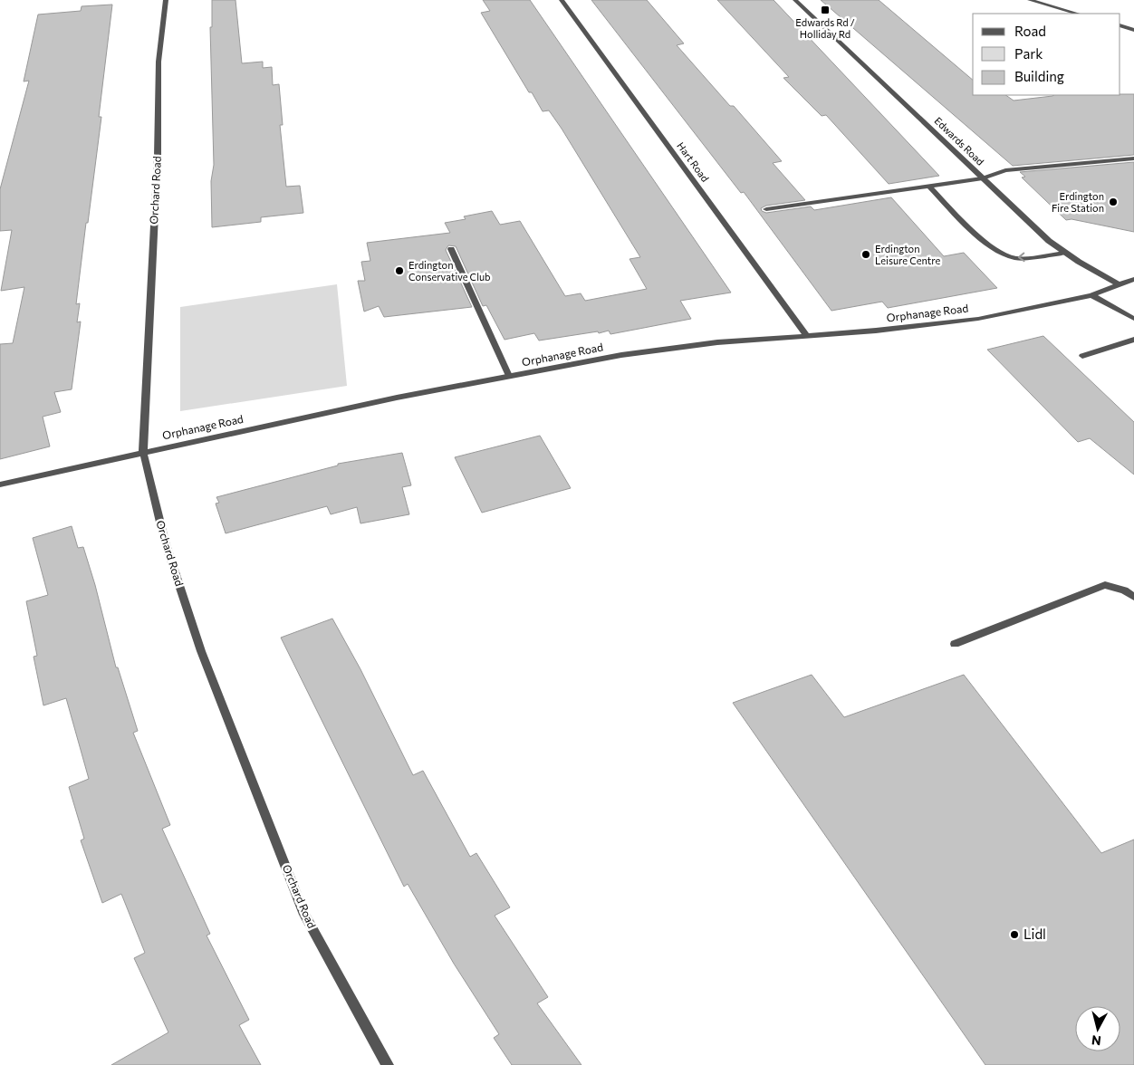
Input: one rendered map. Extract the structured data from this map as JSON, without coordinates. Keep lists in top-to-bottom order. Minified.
{"streets":{"street":["Edwards Road","Hart Road","Orchard Road","Orphanage Road"]},"crossings":[["Edwards Road","Orphanage Road"],["Hart Road","Orphanage Road"],["Orchard Road","Orphanage Road"]],"places":{"transit":["Edwards Rd / Holliday Rd"],"other":["Erdington Fire Station","Erdington Leisure Centre","Erdington Conservative Club","Lidl"]},"legend":["Road","Park","Building"],"north":"bottom"}
